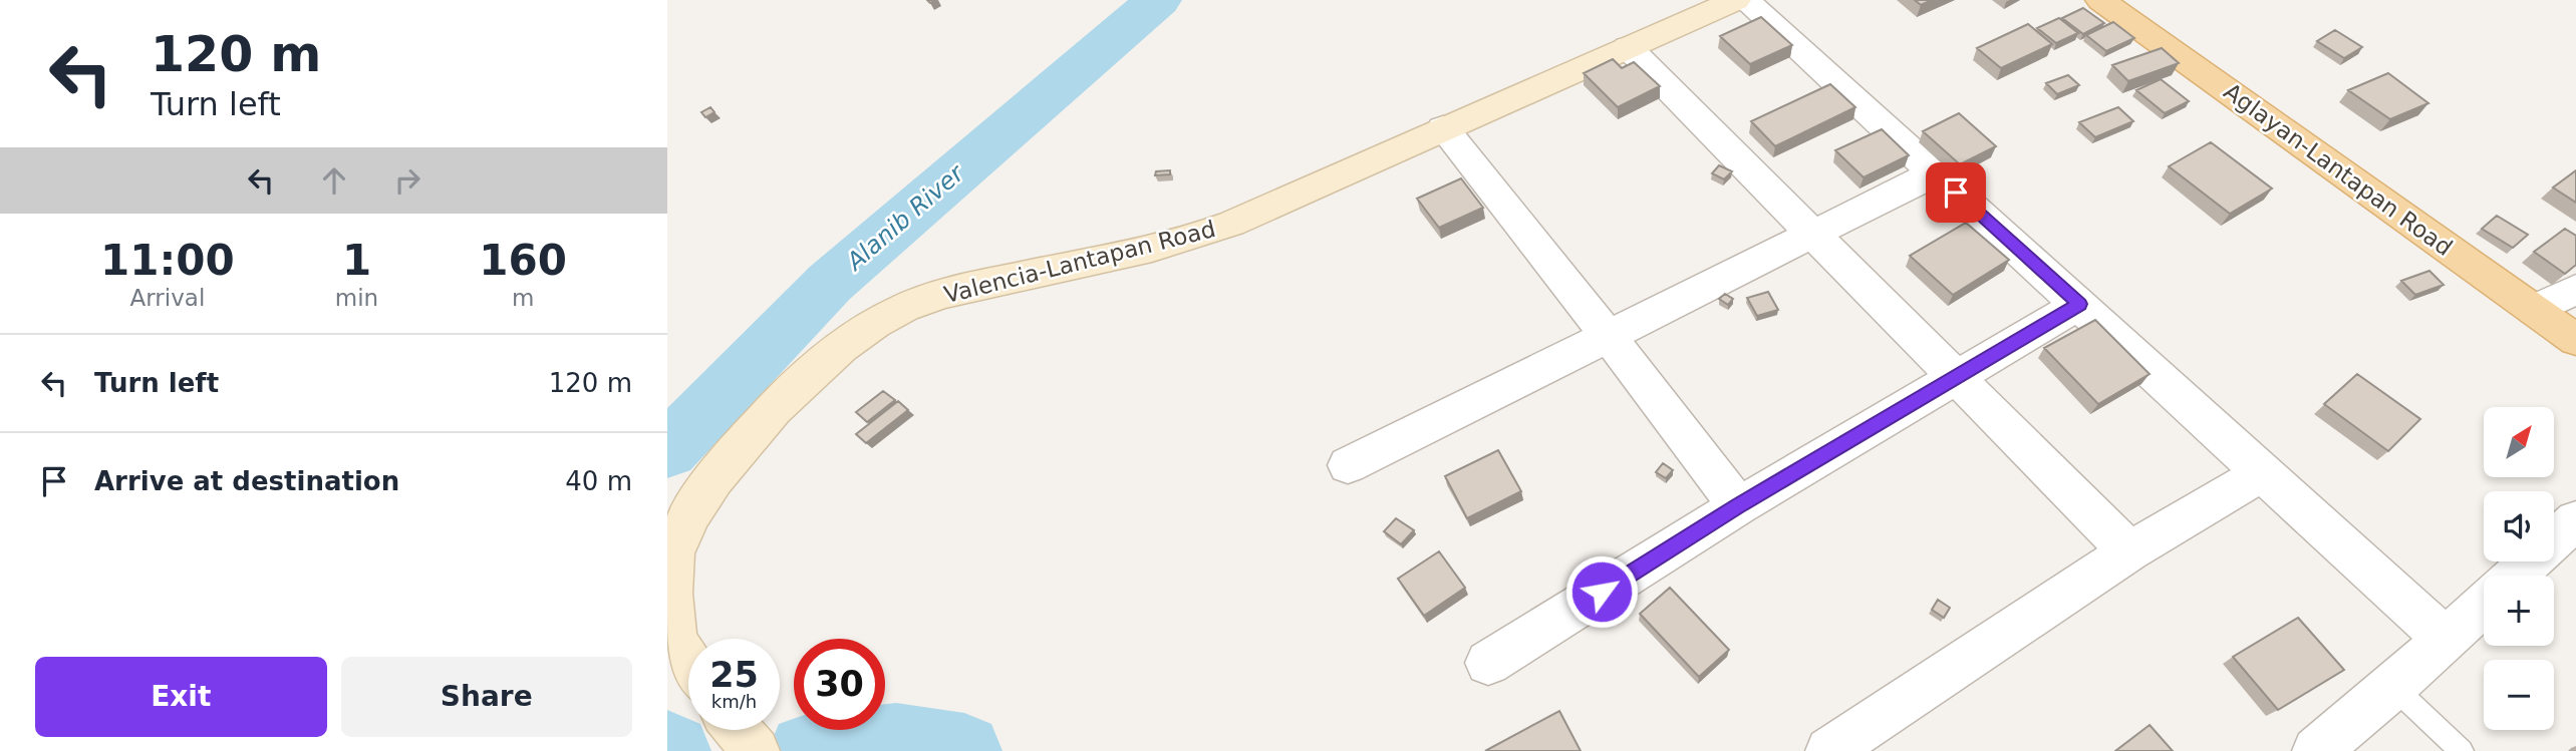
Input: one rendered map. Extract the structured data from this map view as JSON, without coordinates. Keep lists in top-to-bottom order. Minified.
{"streets":{"main road":["Aglayan-Lantapan Road","Valencia-Lantapan Road"]},"water":["Alanib River"],"north":"top right","page":{"turn":["120 m","Turn left"],"eta":["11:00","Arrival","1","min","160","m"],"list":[{"name":"Turn left","value":"120 m"},{"name":"Arrive at destination","value":"40 m"}],"map_buttons":["+","−"],"speed":"25 km/h","limit":"30","buttons":["Exit","Share"]}}
